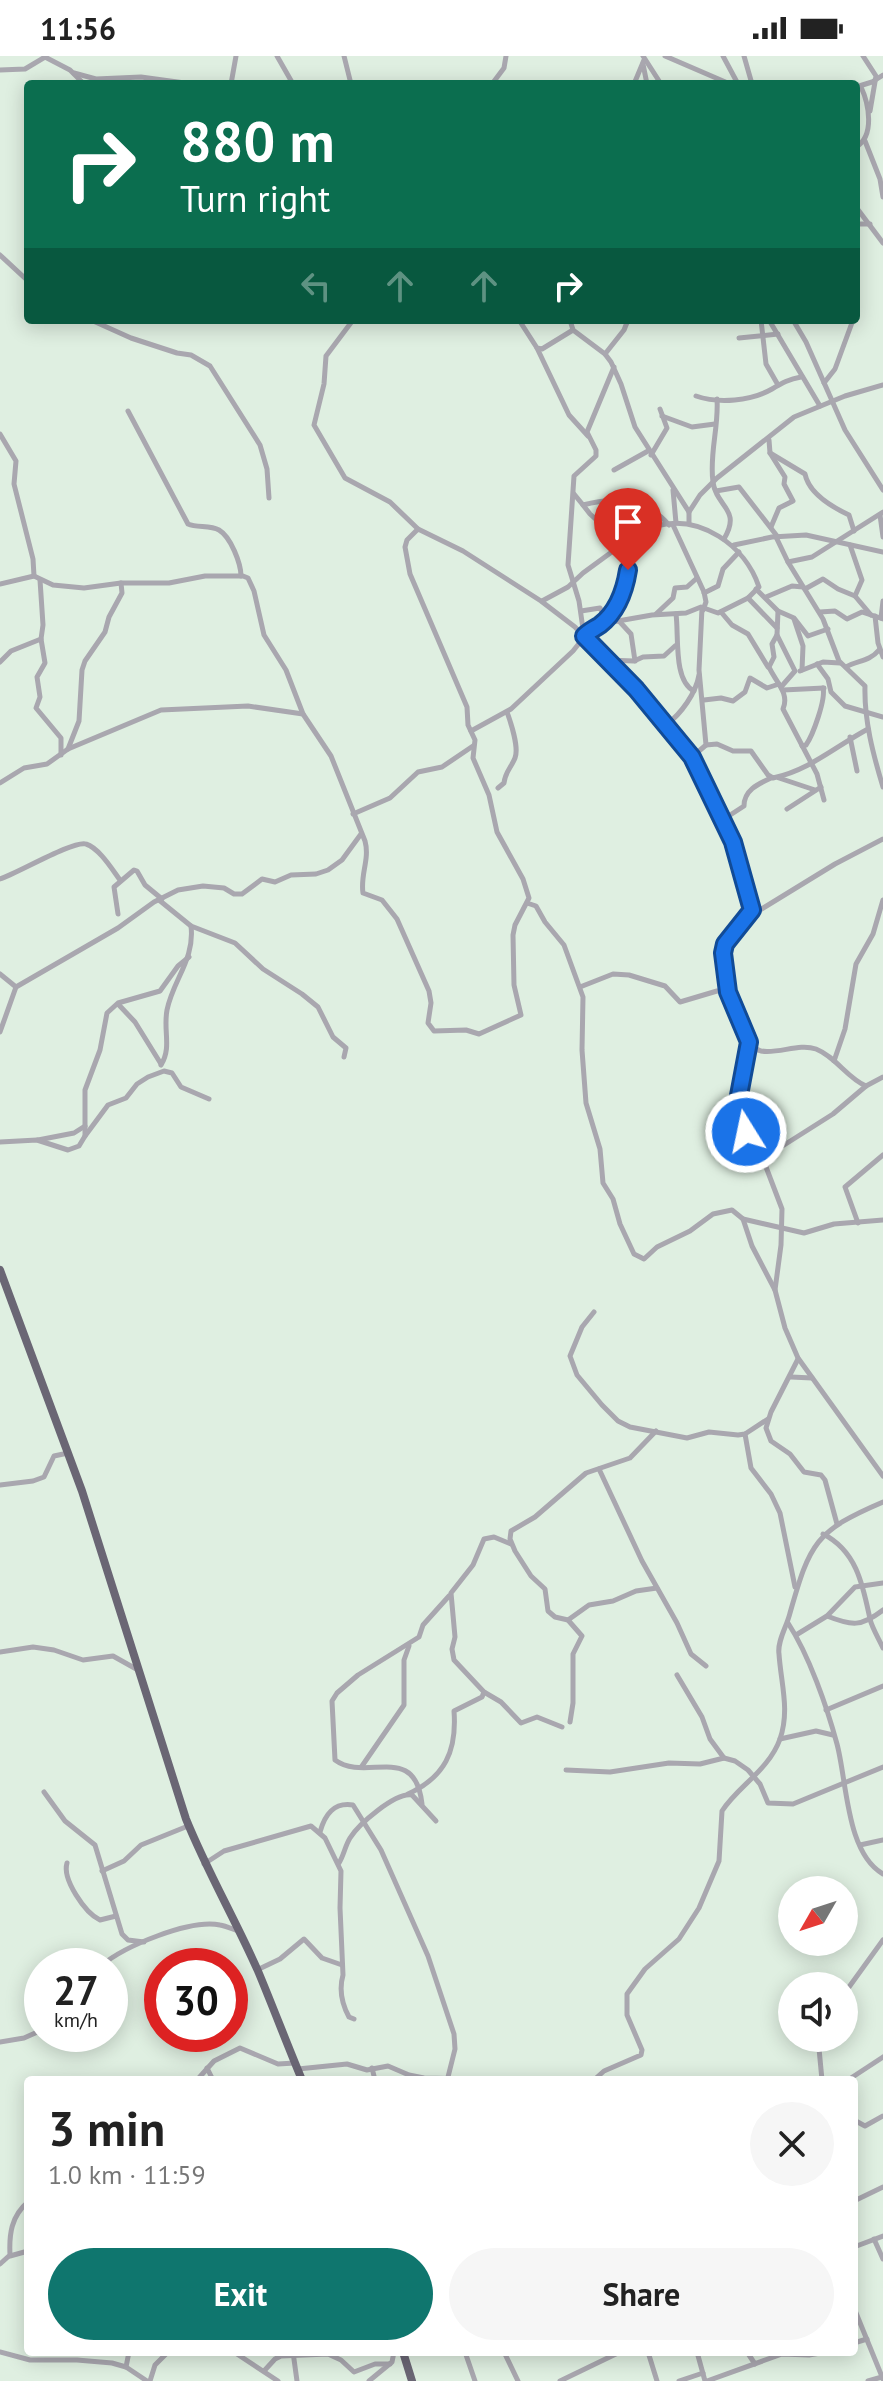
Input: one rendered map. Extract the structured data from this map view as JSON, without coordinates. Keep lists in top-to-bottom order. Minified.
{"north":"bottom left","page":{"status":"11:56","turn":["880 m","Turn right"],"speed":"27 km/h","limit":"30","heading":["3 min","1.0 km · 11:59"],"buttons":["Exit","Share"]}}
